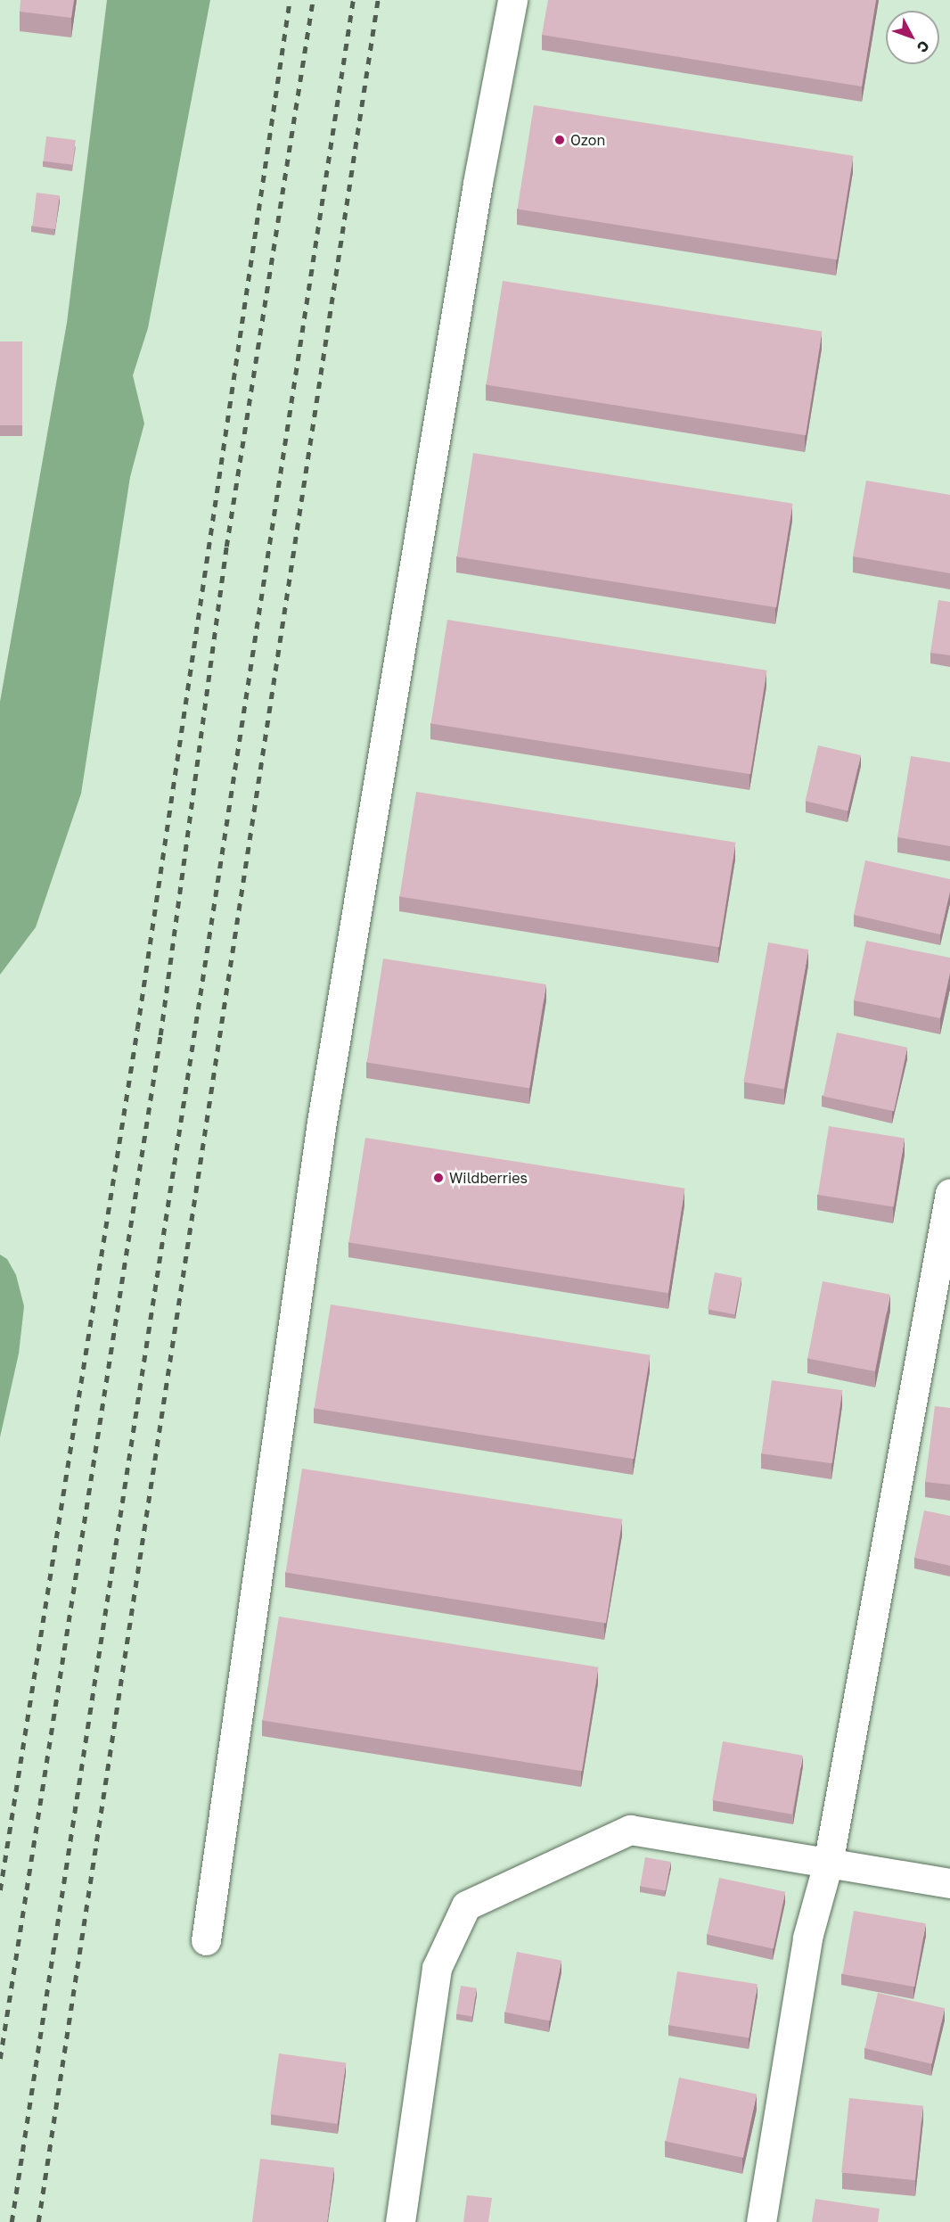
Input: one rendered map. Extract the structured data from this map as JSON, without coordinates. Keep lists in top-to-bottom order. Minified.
{"places":["Ozon","Wildberries"],"north":"bottom right"}
